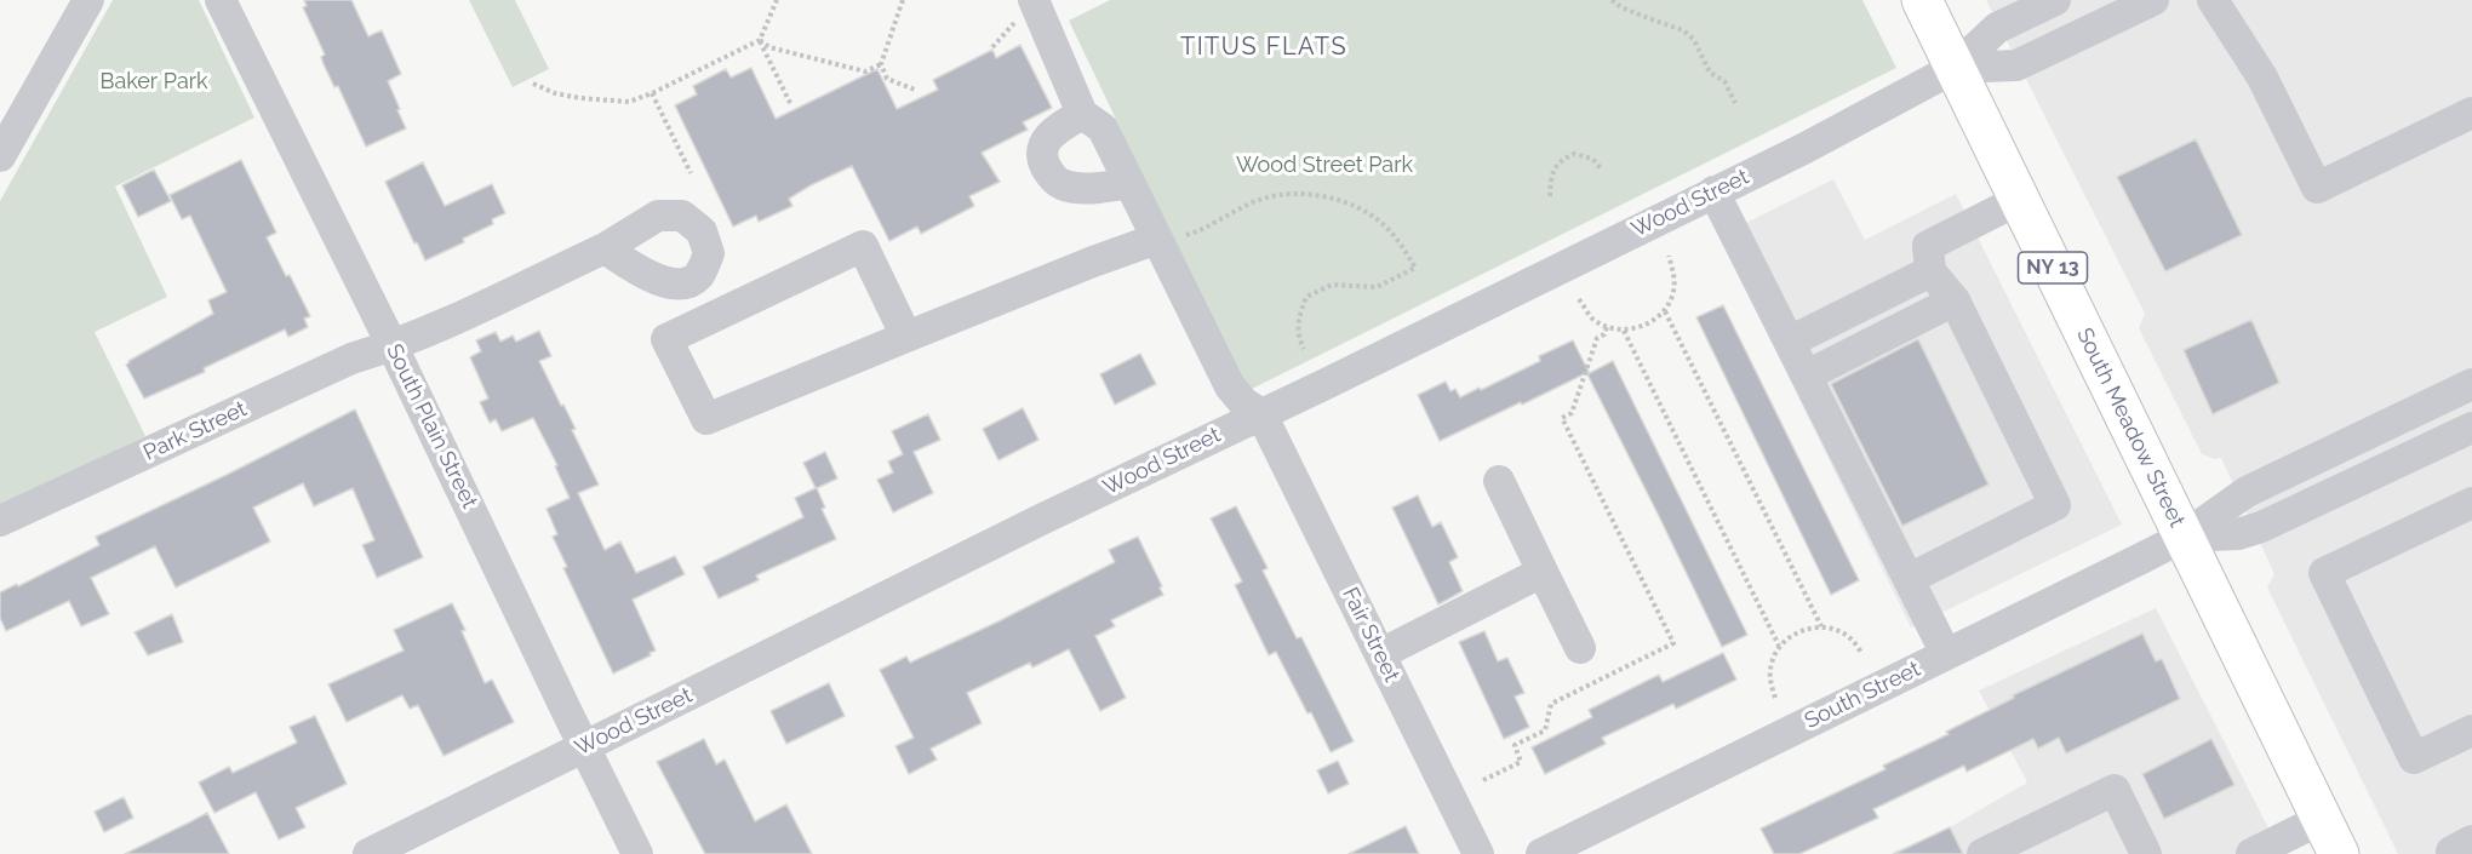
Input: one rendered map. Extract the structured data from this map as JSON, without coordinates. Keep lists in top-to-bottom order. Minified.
{"streets":{"highway":["NY 13","South Meadow Street"],"street":["Wood Street","South Plain Street","Park Street","Fair Street","South Street"]},"crossings":[["Wood Street","South Plain Street"],["Wood Street","South Meadow Street"],["Wood Street","Fair Street"],["South Plain Street","Park Street"],["South Meadow Street","South Street"]],"districts":["TITUS FLATS"],"parks":["Baker Park","Wood Street Park"]}
